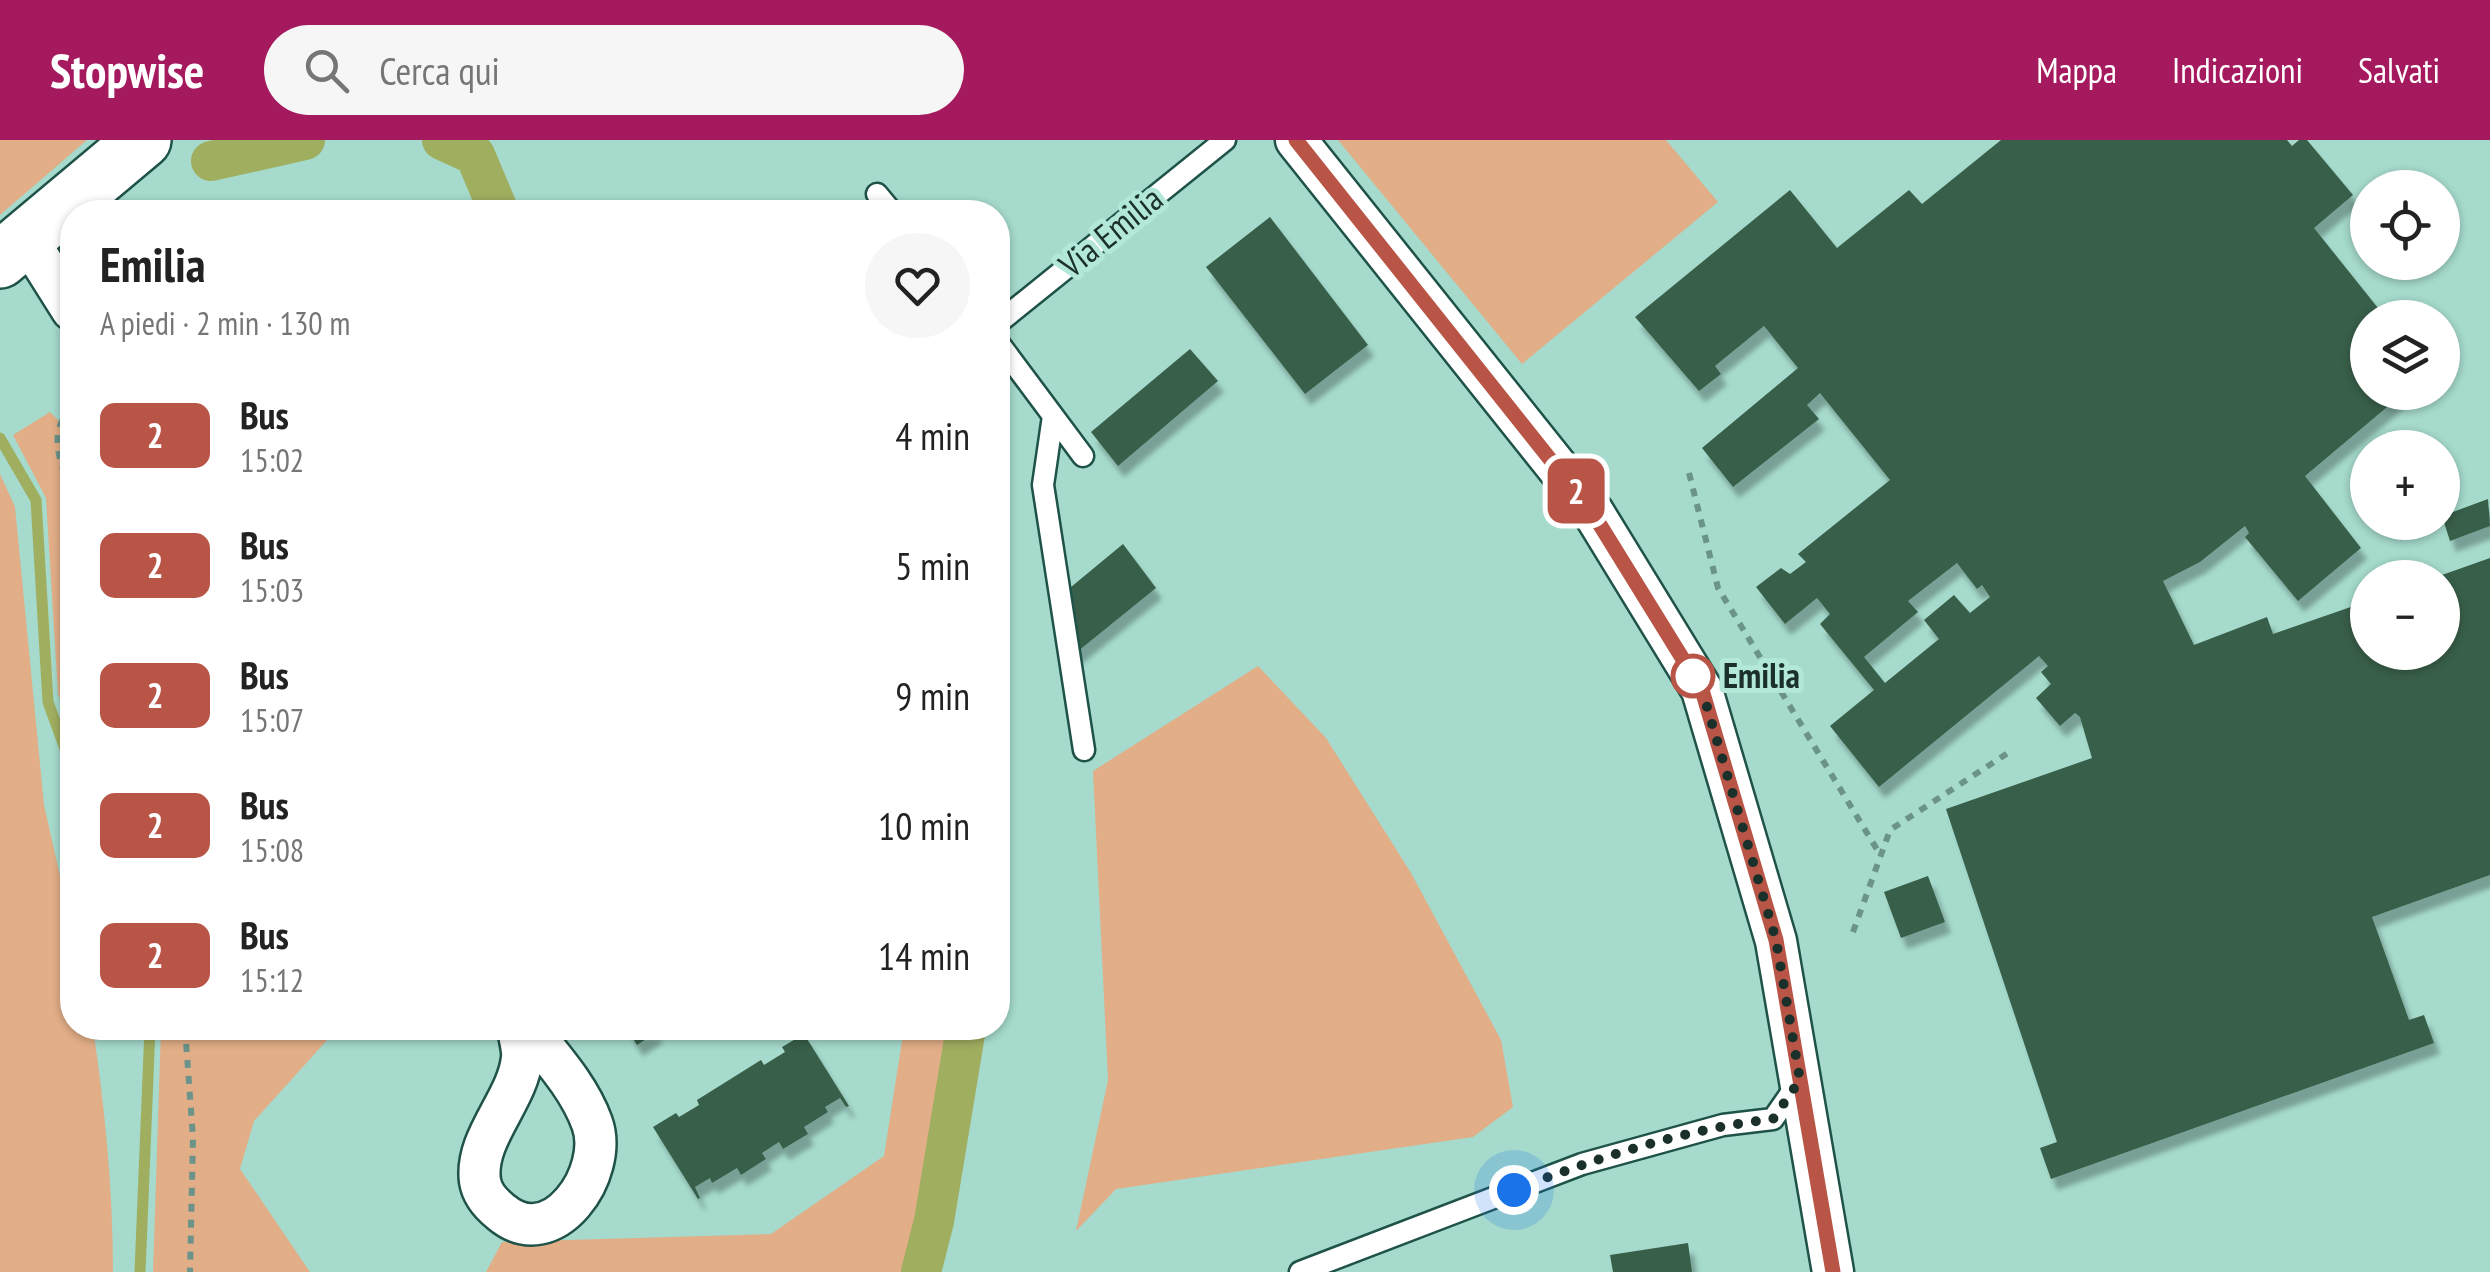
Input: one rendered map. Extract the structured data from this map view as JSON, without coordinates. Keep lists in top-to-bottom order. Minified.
{"streets":{"lane":["Via Emilia"]},"places":["Emilia"],"lines":["bus line 2"],"page":{"header":"Stopwise","search":"Cerca qui","nav":["Mappa","Indicazioni","Salvati"],"on_map":"2","map_buttons":["+","−"],"heading":["Emilia","A piedi · 2 min · 130 m"],"list":[{"mark":"2","name":"Bus","note":"15:02","value":"4 min"},{"mark":"2","name":"Bus","note":"15:03","value":"5 min"},{"mark":"2","name":"Bus","note":"15:07","value":"9 min"},{"mark":"2","name":"Bus","note":"15:08","value":"10 min"},{"mark":"2","name":"Bus","note":"15:12","value":"14 min"}]}}
